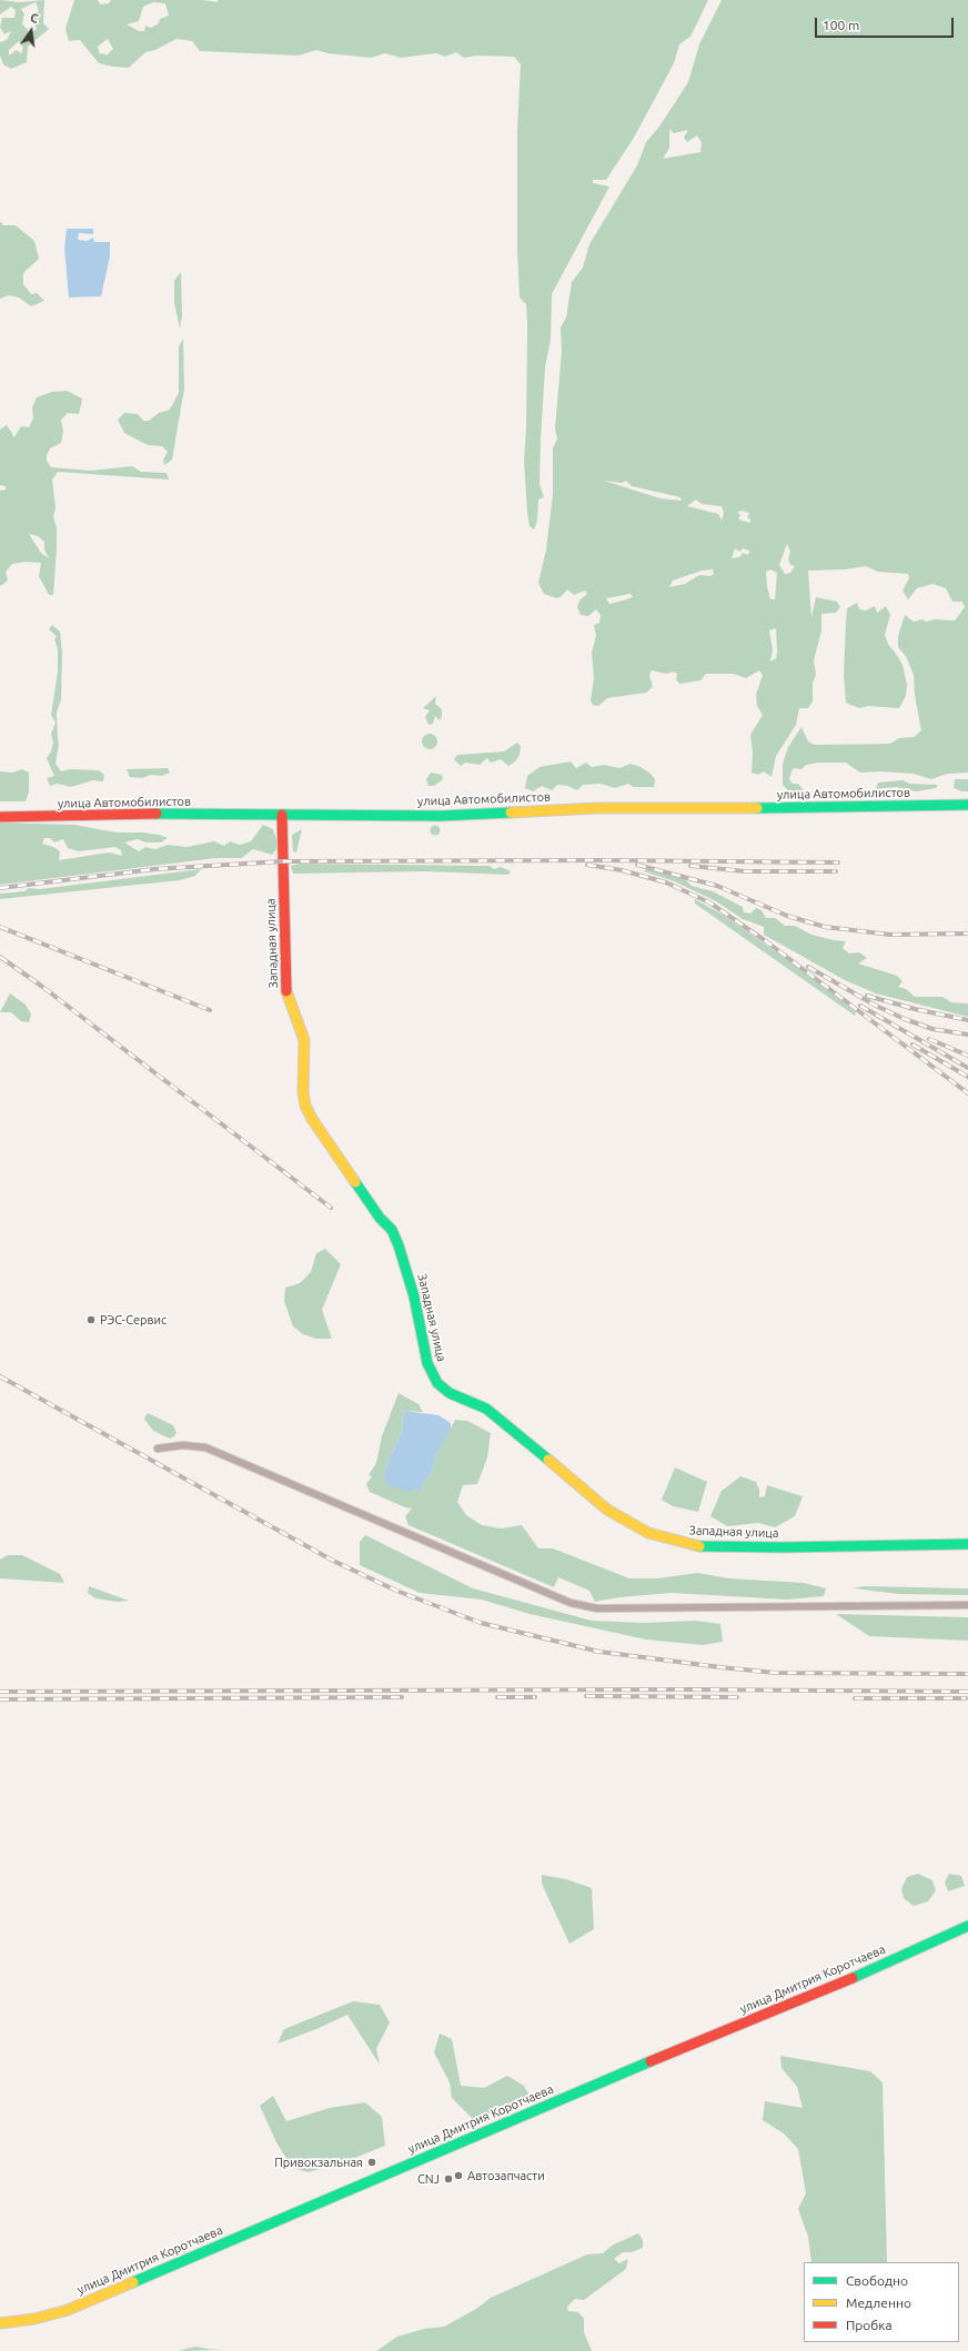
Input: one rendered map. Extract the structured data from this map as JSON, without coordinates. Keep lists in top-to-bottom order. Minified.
{"streets":{"street":["улица Автомобилистов","Западная улица","улица Дмитрия Коротчаева"]},"crossings":[["улица Автомобилистов","Западная улица"]],"places":["РЭС-Сервис","Привокзальная","Автозапчасти","CNJ"],"legend":["Свободно","Медленно","Пробка"],"scale_bar":"100 m","north":"top"}
